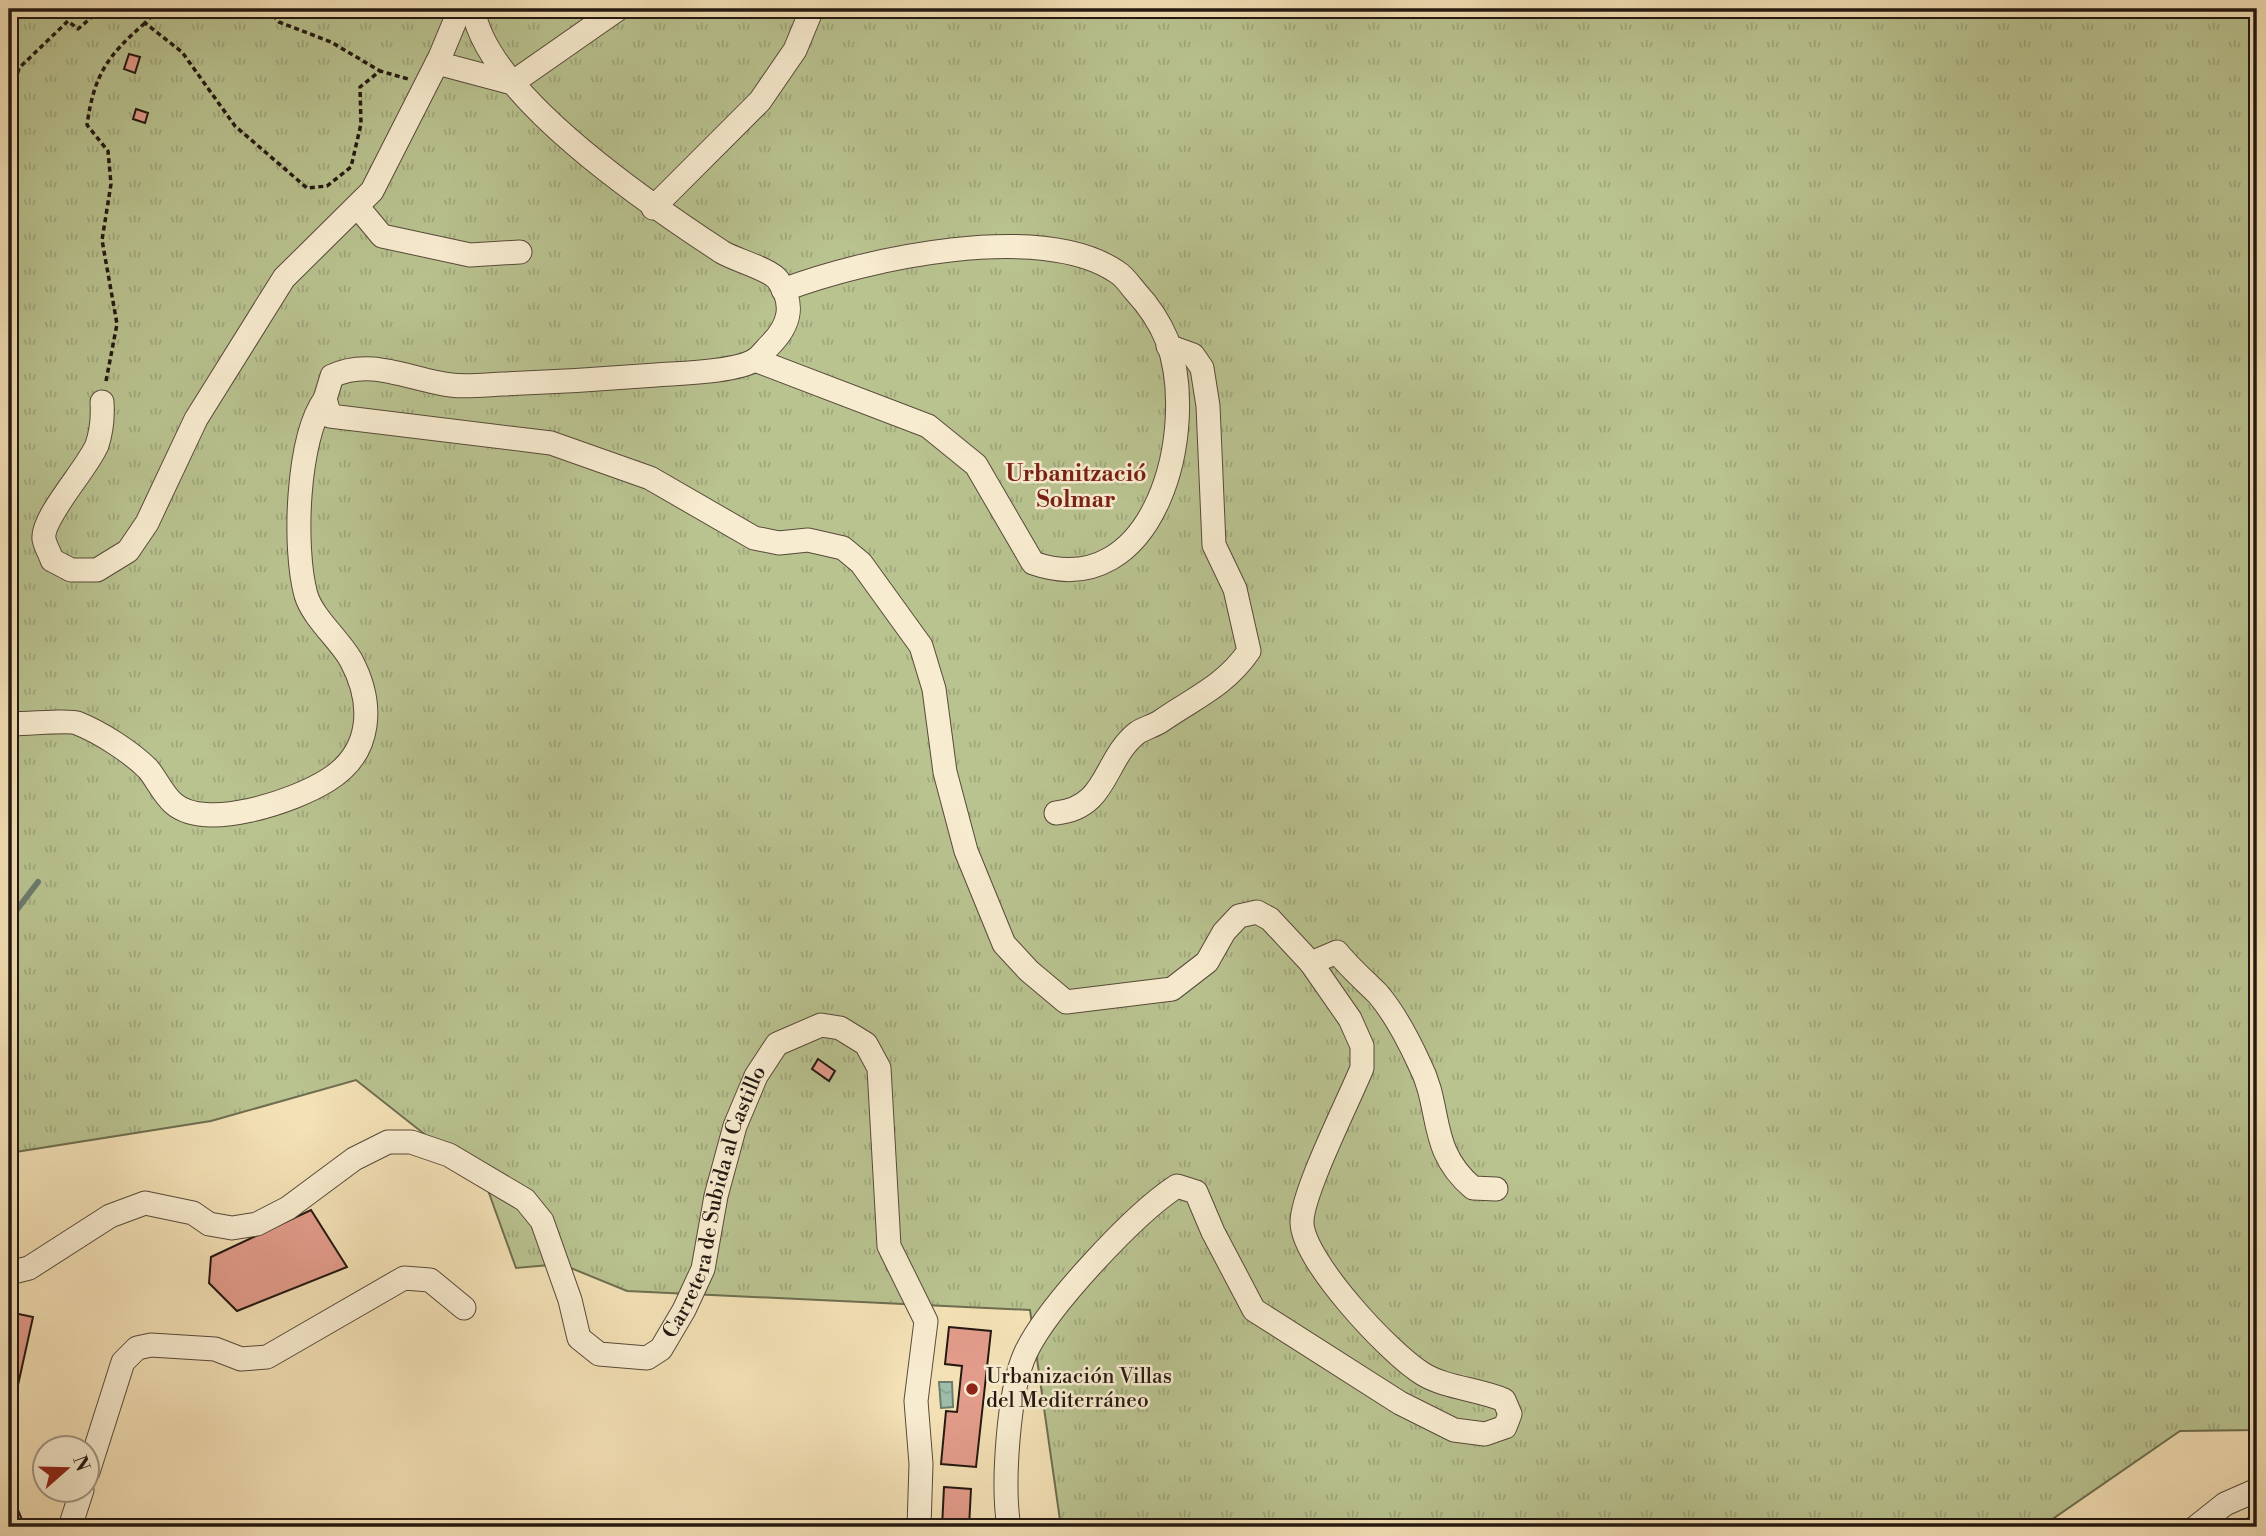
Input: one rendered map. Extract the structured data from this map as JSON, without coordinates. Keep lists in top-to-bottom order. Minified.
{"streets":{"street":["Carretera de Subida al Castillo"]},"districts":["Urbanització Solmar"],"places":["Urbanización Villas del Mediterráneo"],"north":"right"}
